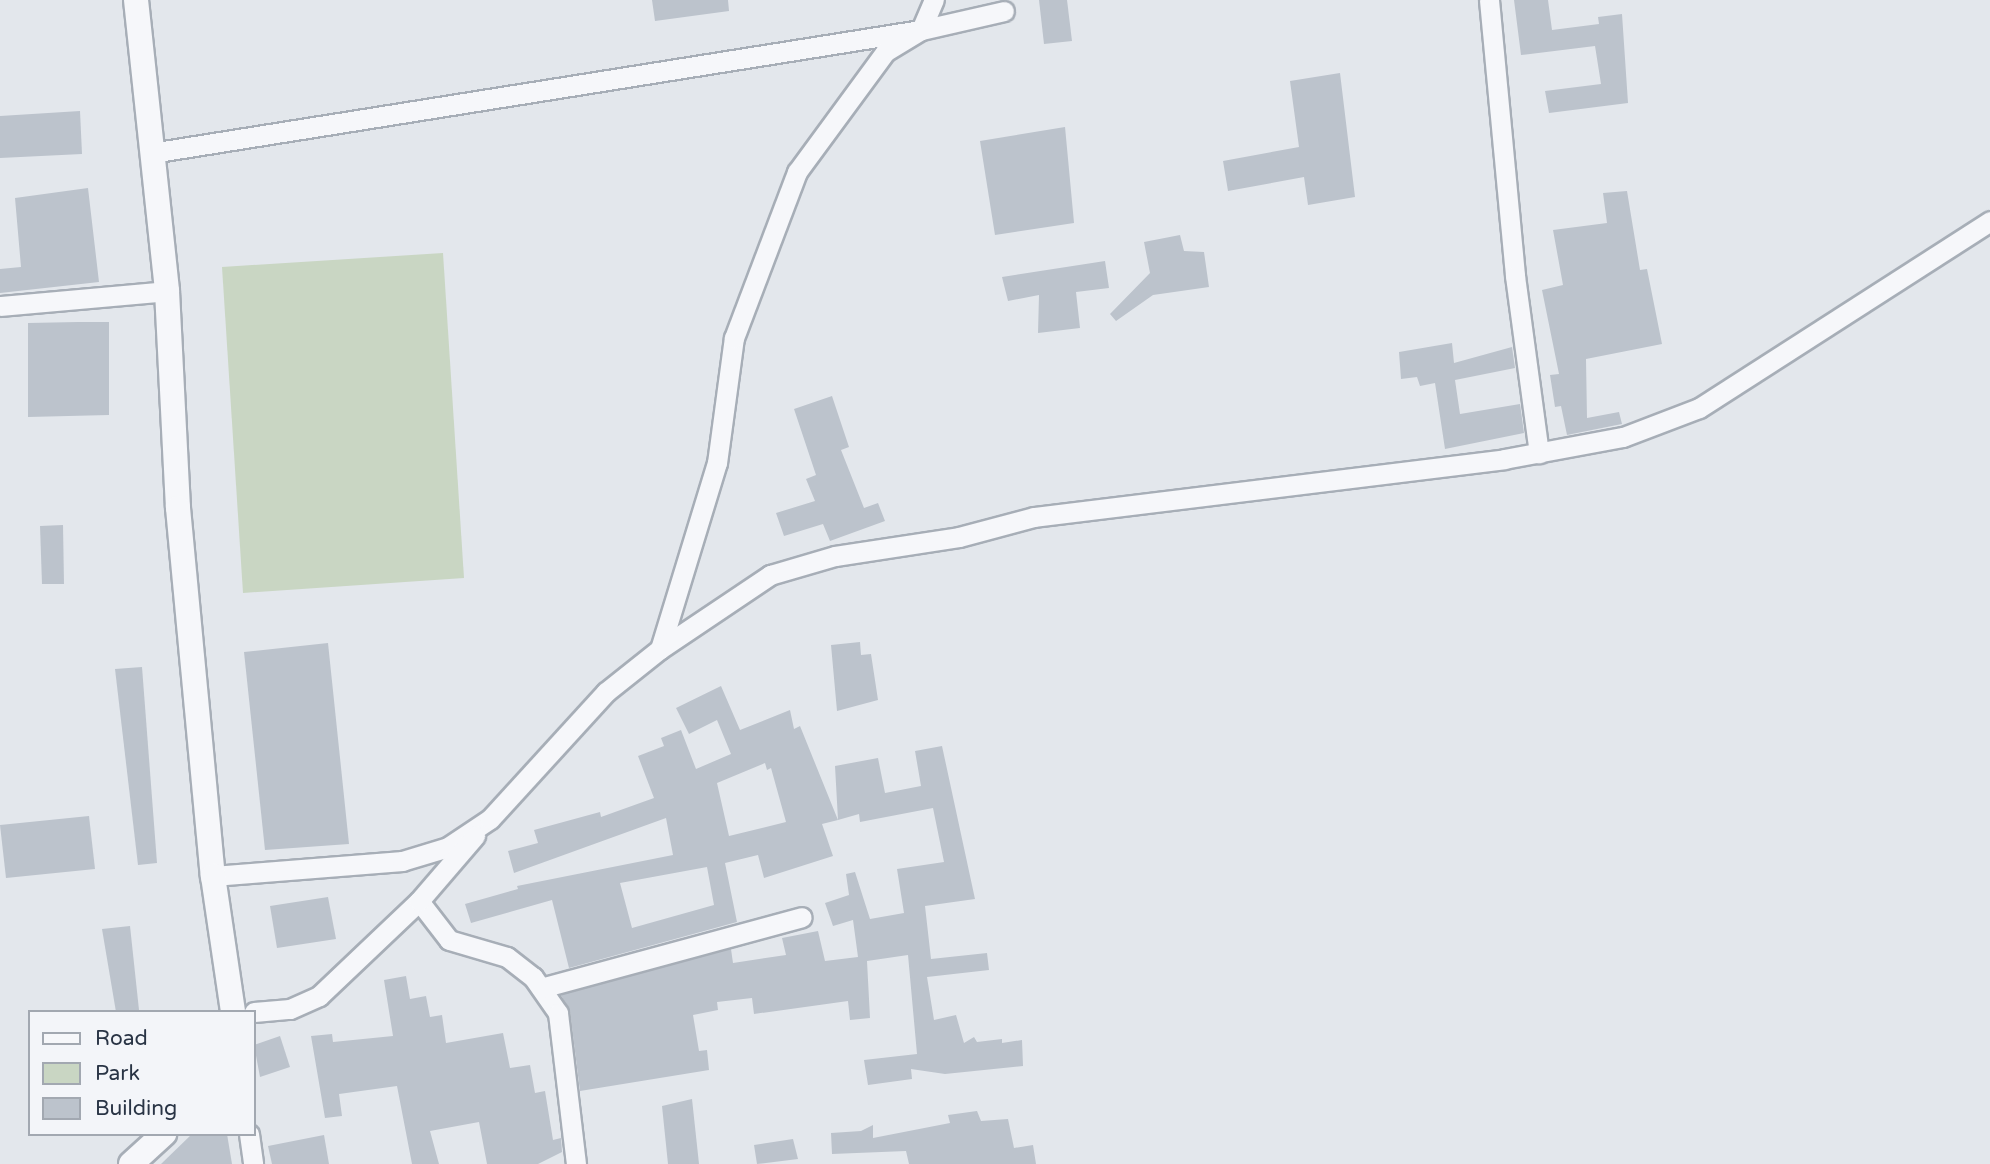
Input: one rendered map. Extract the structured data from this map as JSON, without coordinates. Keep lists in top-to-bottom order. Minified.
{"legend":["Road","Park","Building"]}
